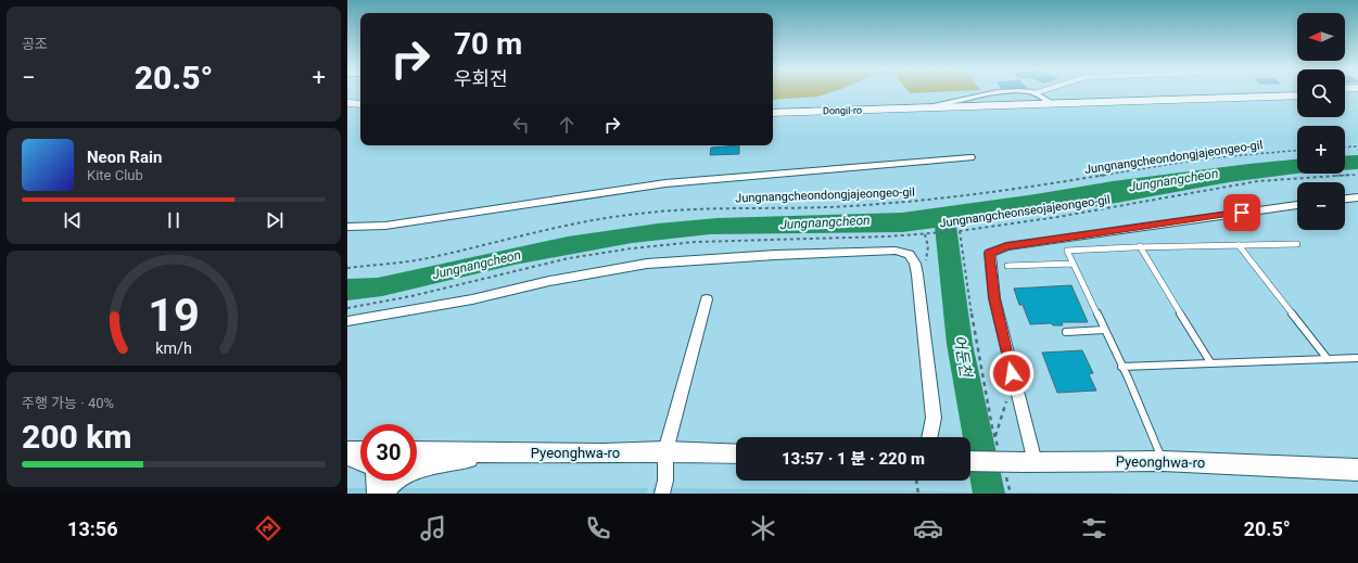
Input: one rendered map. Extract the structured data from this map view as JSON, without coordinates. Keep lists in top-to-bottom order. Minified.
{"streets":{"main road":["Pyeonghwa-ro"],"street":["Dongil-ro"],"path":["Jungnangcheondongjajeongeo-gil","Jungnangcheonseojajeongeo-gil"]},"water":["Jungnangcheon","어둔천"],"north":"left","page":{"tile":["공조",["주행 가능 · 40%","200 km"]],"map_buttons":["+","−"],"turn":["70 m","우회전"],"heat":["−","20.5°","+"],"song":["Neon Rain","Kite Club"],"limit":"30","trip":"13:57 · 1 분 · 220 m","tabs":["13:56","20.5°"],"gauge":["19","km/h"]}}
